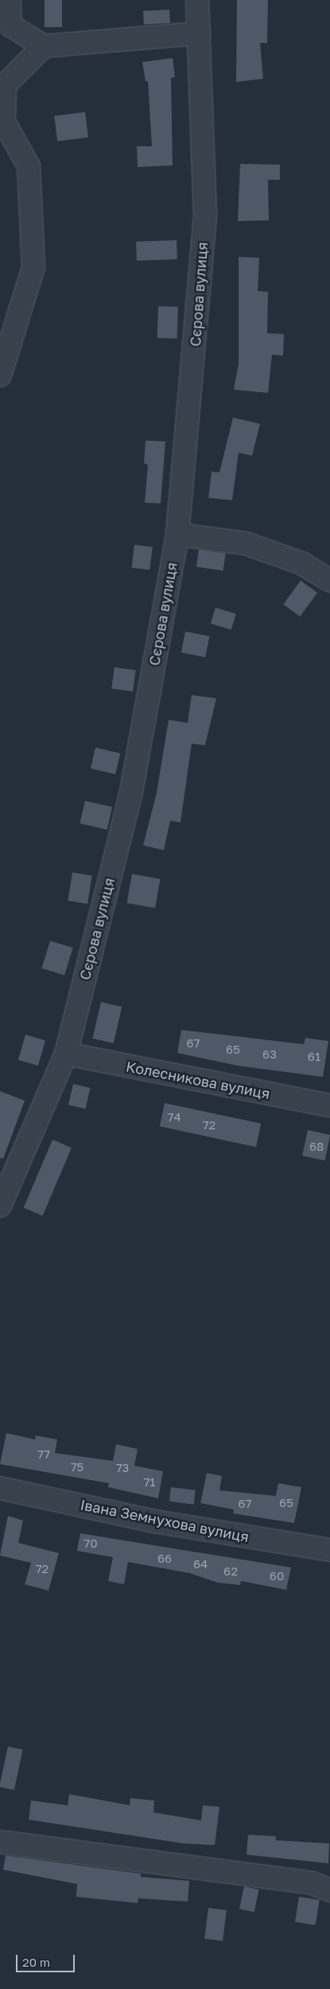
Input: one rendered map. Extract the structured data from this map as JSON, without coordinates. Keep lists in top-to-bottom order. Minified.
{"streets":{"street":["Сєрова вулиця","Колесникова вулиця","Івана Земнухова вулиця"]},"crossings":[["Сєрова вулиця","Колесникова вулиця"]],"house_numbers":["67","65","63","61","74","72","68","77","75","73","71","65","67","70","66","64","72","62","60"],"scale_bar":"20 m"}
